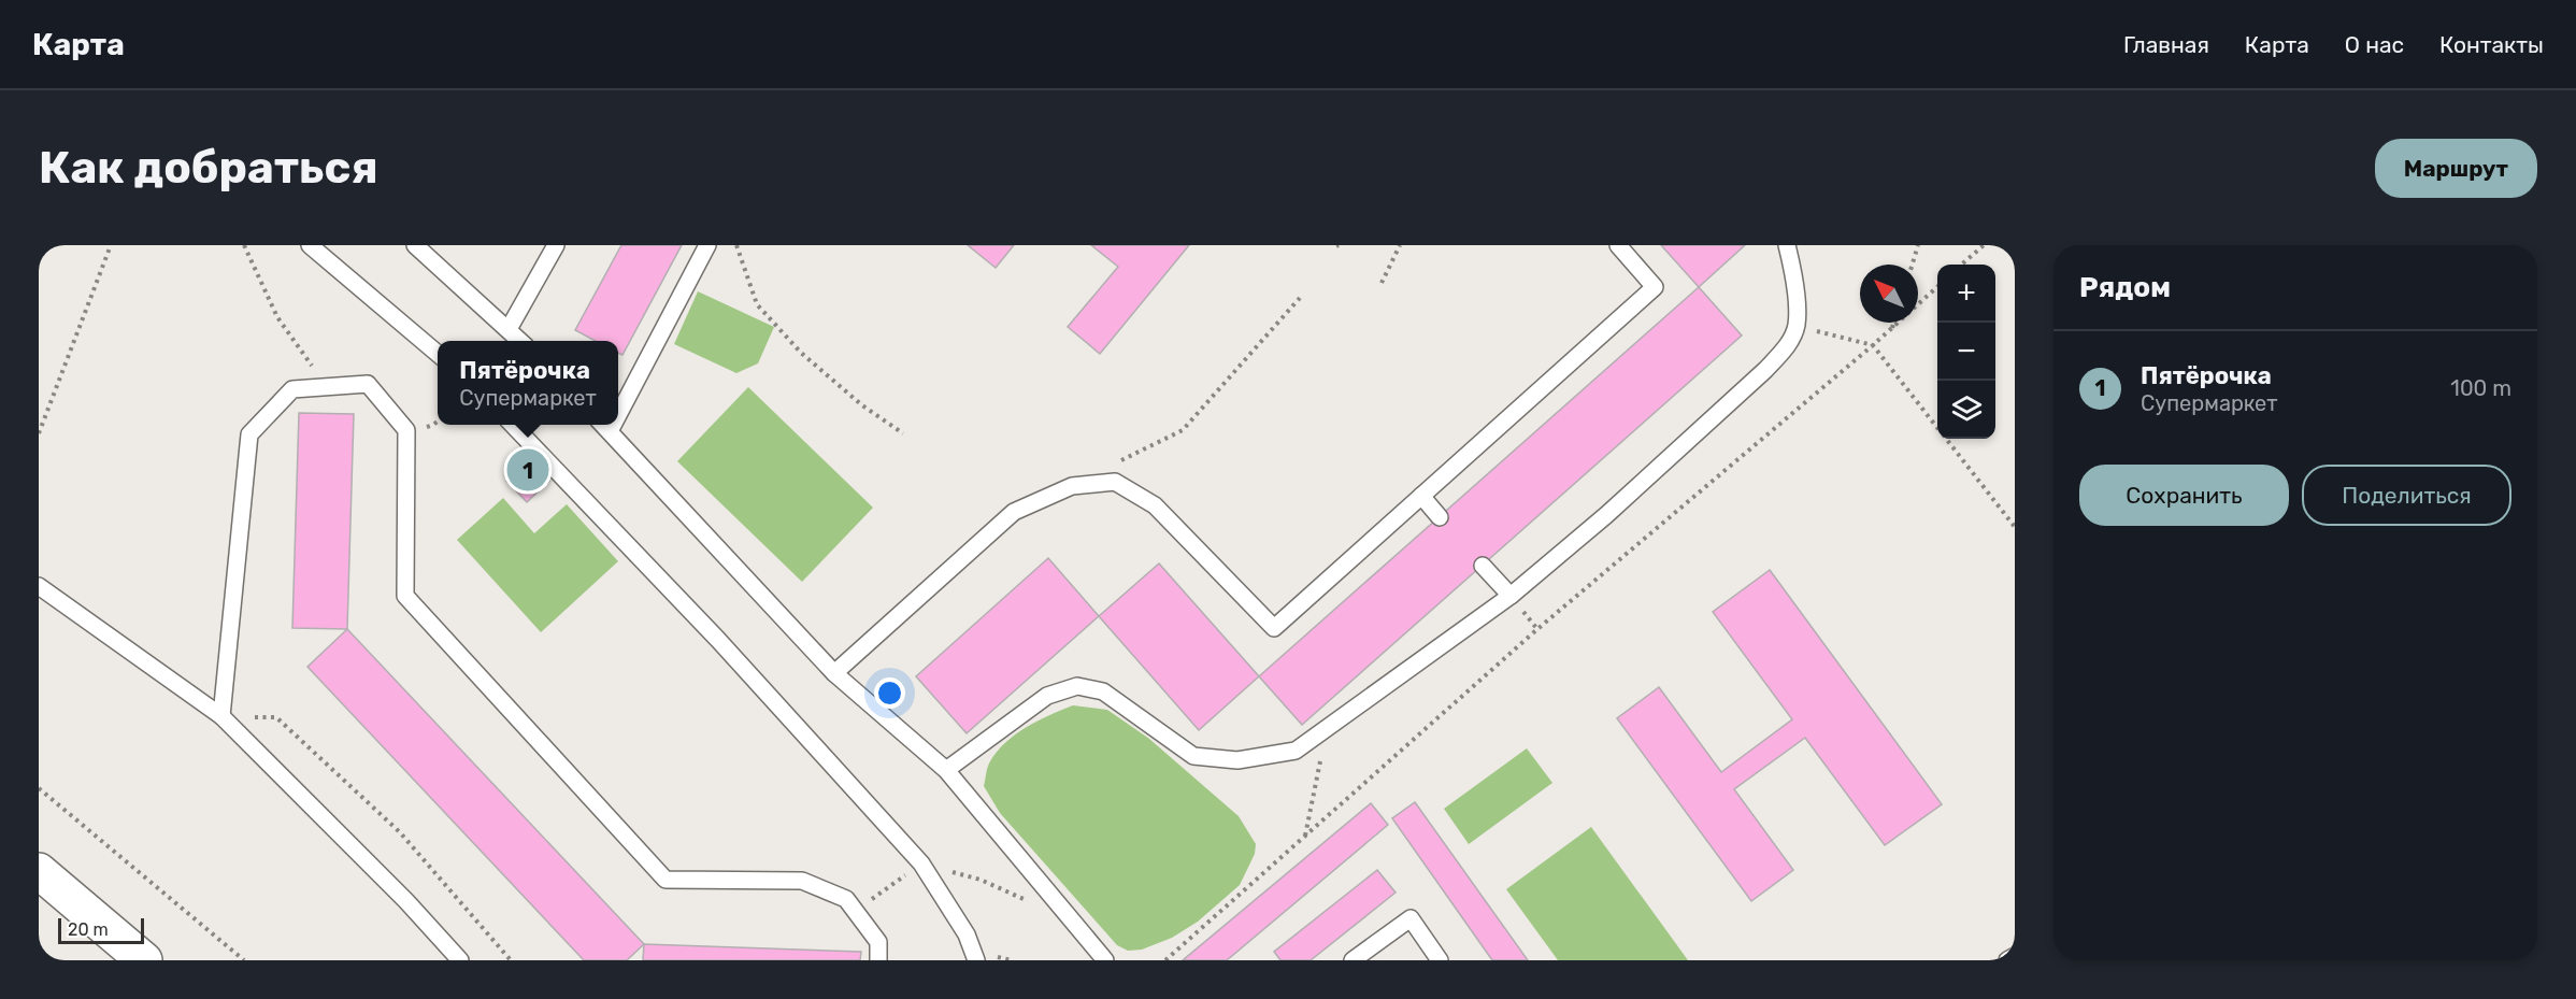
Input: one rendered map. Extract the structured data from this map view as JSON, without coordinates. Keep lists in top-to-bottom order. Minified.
{"scale_bar":"20 m","north":"top left","page":{"header":"Карта","nav":["Главная","Карта","О нас","Контакты"],"buttons":["Маршрут",["Сохранить","Поделиться"]],"title":"Как добраться","heading":"Рядом","map_buttons":["+","−"],"list":[{"mark":"1","name":"Пятёрочка","note":"Супермаркет","value":"100 m"}],"popup":["Пятёрочка","Супермаркет"],"pins":"1","scale":"20 m"}}
